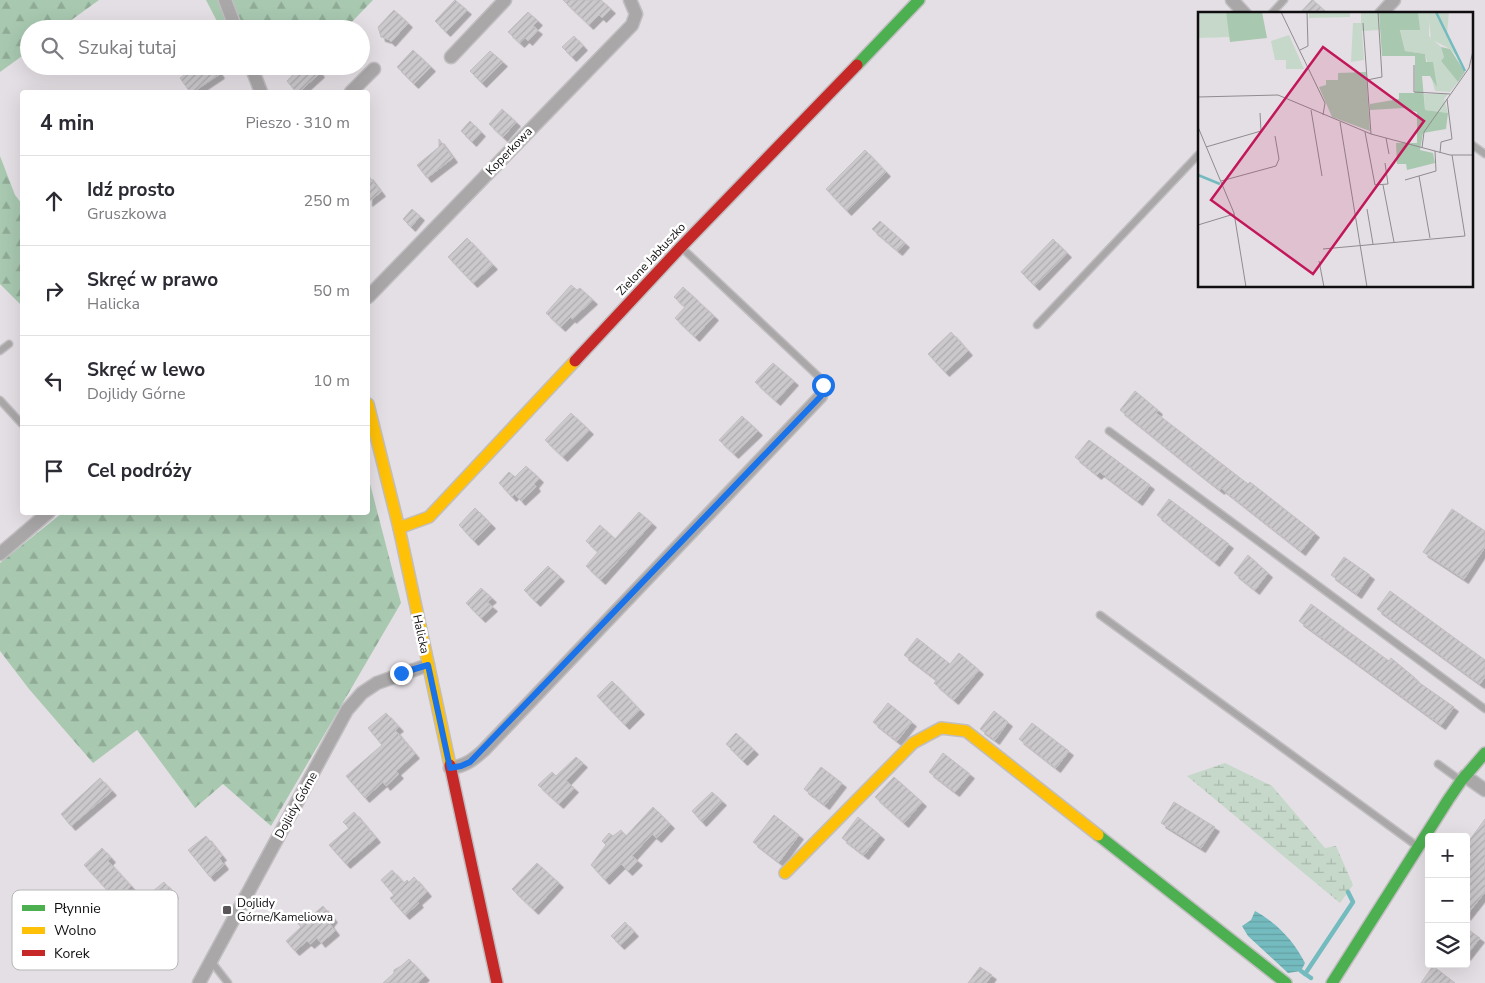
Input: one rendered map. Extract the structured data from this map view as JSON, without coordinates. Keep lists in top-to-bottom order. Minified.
{"streets":{"street":["Koperkowa","Zielone Jabłuszko","Halicka","Dojlidy Górne"]},"crossings":[["Zielone Jabłuszko","Halicka"],["Halicka","Dojlidy Górne"]],"places":{"transit":["Dojlidy Górne/Kameliowa"]},"legend":["Płynnie","Wolno","Korek"],"page":{"search":"Szukaj tutaj","heading":["4 min","Pieszo · 310 m"],"list":[["Idź prosto","Gruszkowa","250 m"],["Skręć w prawo","Halicka","50 m"],["Skręć w lewo","Dojlidy Górne","10 m"],"Cel podróży"],"map_buttons":["+","−"]}}
